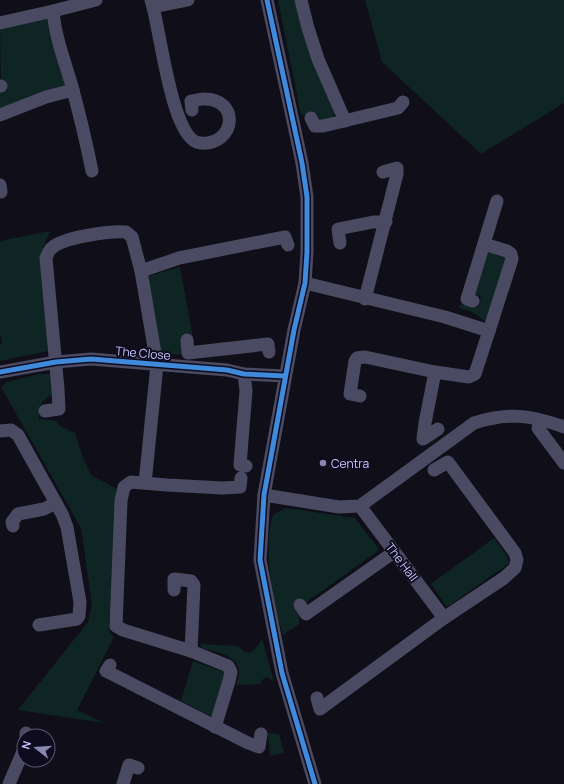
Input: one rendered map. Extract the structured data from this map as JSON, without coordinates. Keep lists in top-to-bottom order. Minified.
{"streets":{"street":["The Close","The Hall"]},"places":["Centra"],"north":"left"}
